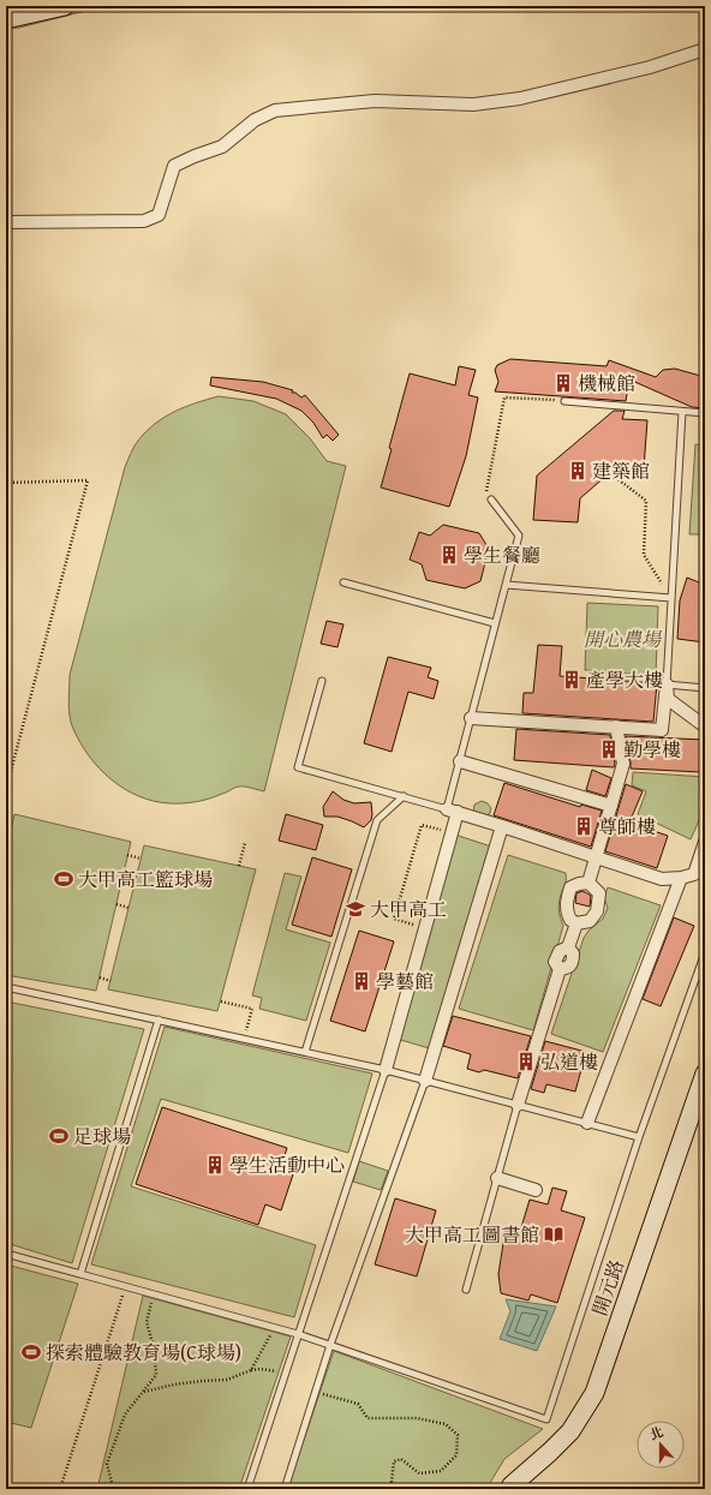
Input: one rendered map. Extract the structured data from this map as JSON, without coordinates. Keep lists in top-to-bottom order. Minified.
{"streets":{"street":["開元路"]},"parks":["開心農場"],"places":{"building":["機械館","建築館","學生餐廳","產學大樓","勤學樓","尊師樓","學藝館","弘道樓","學生活動中心"],"sports":["大甲高工籃球場","足球場","探索體驗教育場(C球場)"],"school or university":["大甲高工"],"library":["大甲高工圖書館"]},"north":"top"}
